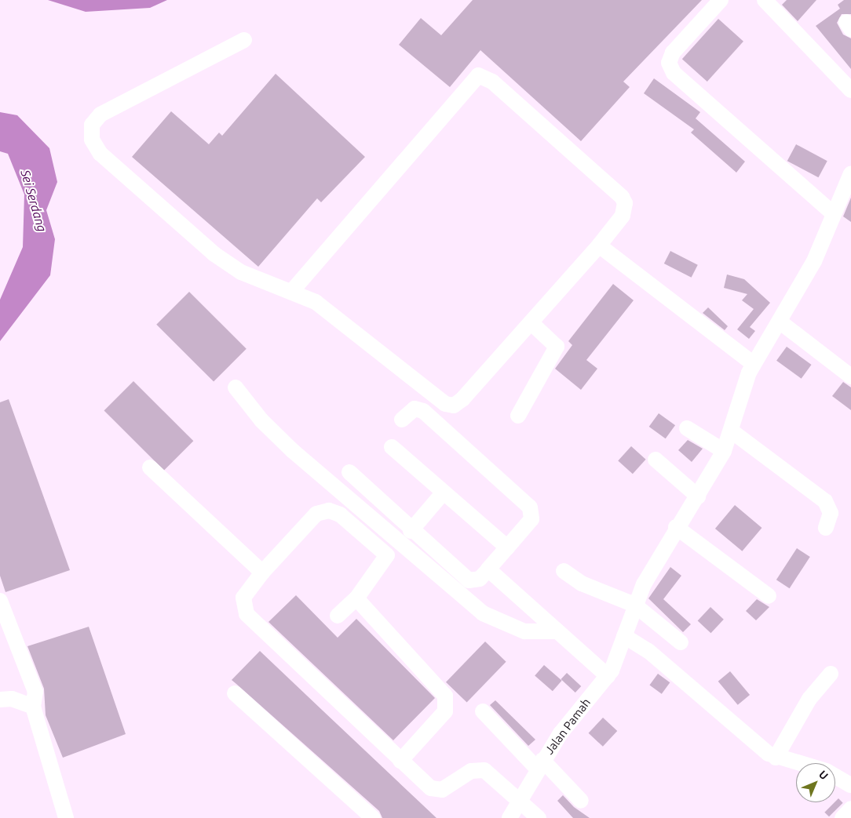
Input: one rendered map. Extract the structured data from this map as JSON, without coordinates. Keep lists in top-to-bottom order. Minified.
{"streets":{"street":["Jalan Pamah"]},"water":["Sei Serdang"],"north":"top right"}
